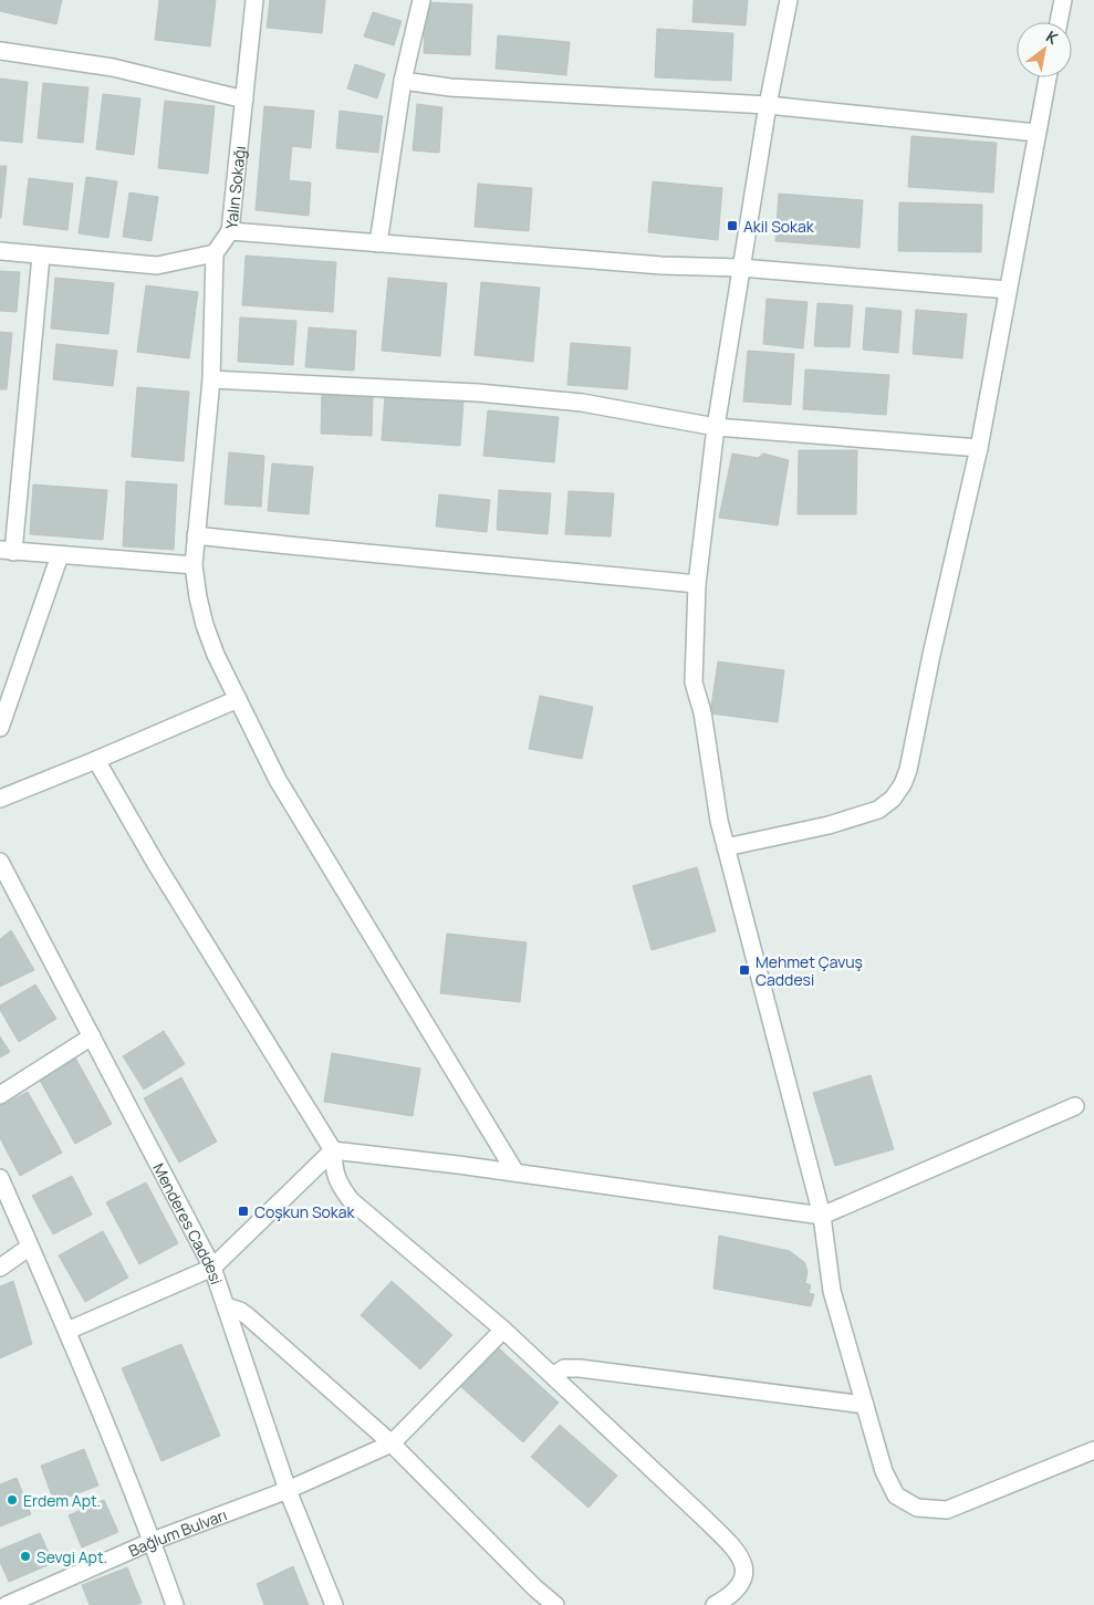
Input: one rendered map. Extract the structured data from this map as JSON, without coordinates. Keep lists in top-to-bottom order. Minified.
{"streets":{"street":["Yalın Sokağı","Menderes Caddesi","Bağlum Bulvarı"]},"crossings":[["Menderes Caddesi","Bağlum Bulvarı"]],"places":{"transit":["Akil Sokak","Mehmet Çavuş Caddesi","Coşkun Sokak"],"other":["Erdem Apt.","Sevgi Apt."]},"north":"top right"}
